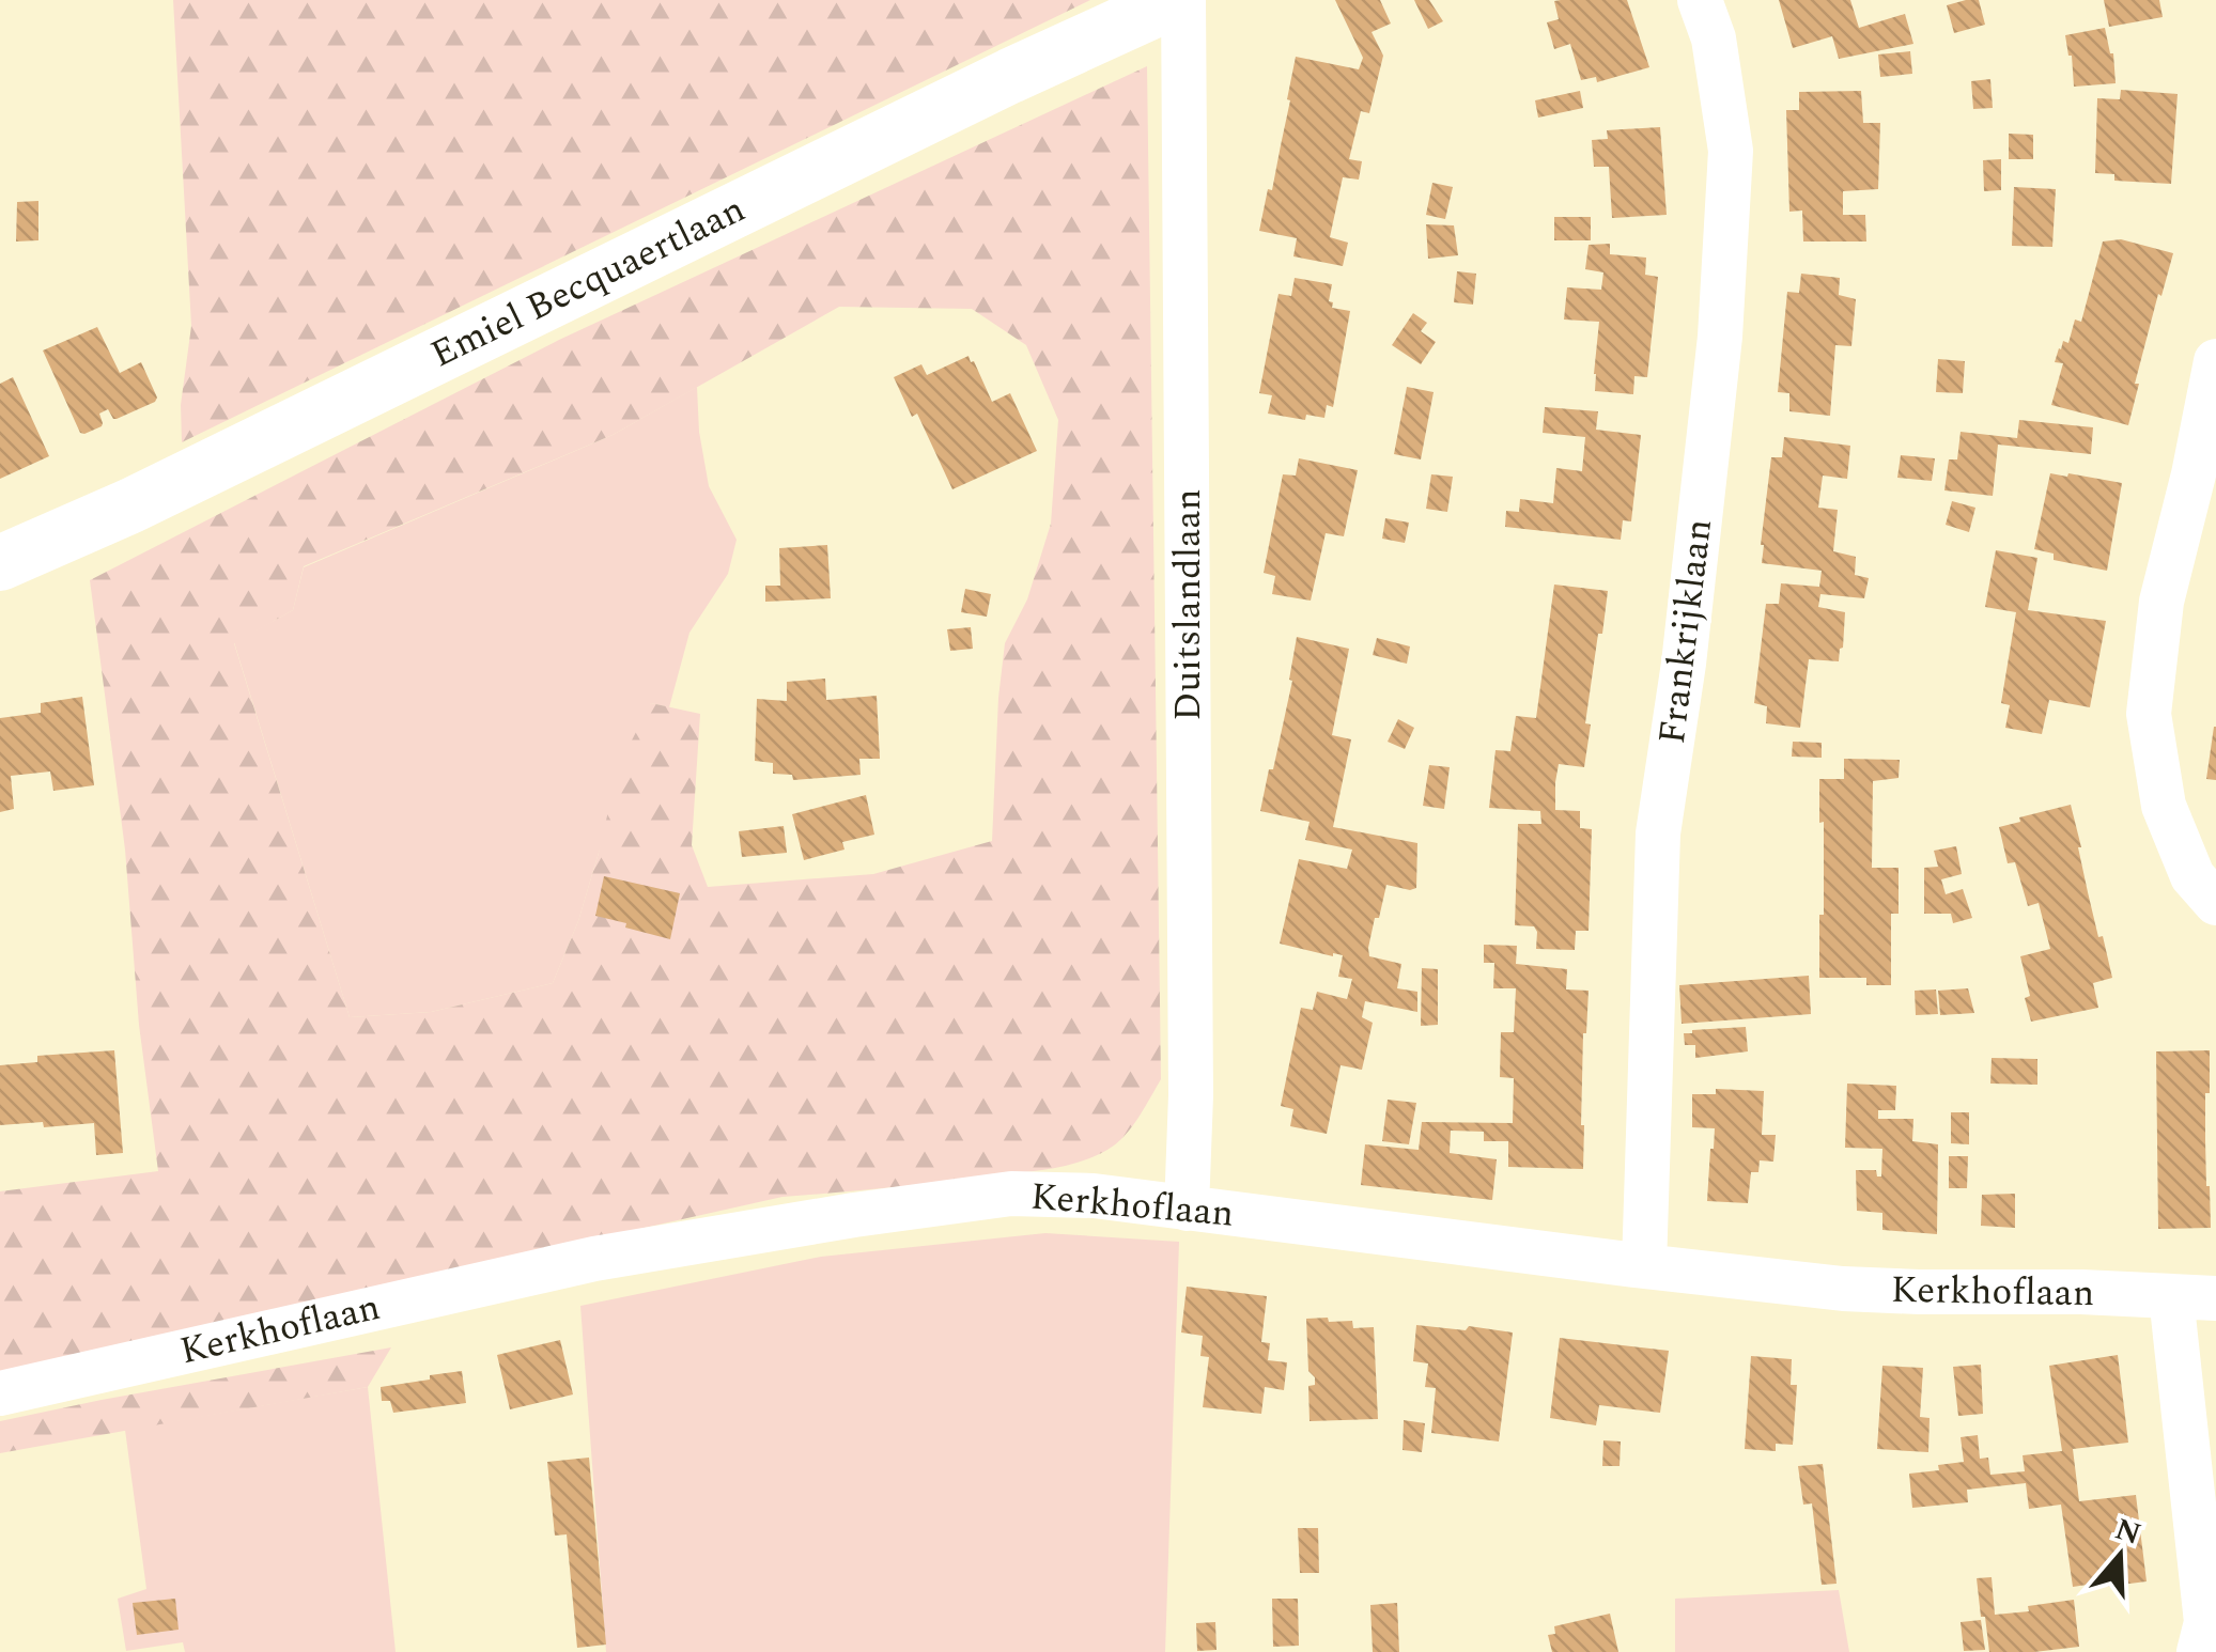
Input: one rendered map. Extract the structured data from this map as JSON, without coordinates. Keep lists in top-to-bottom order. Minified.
{"streets":{"street":["Emiel Becquaertlaan","Duitslandlaan","Frankrijklaan","Kerkhoflaan"]},"crossings":[["Emiel Becquaertlaan","Duitslandlaan"],["Duitslandlaan","Kerkhoflaan"],["Frankrijklaan","Kerkhoflaan"]],"north":"top"}
